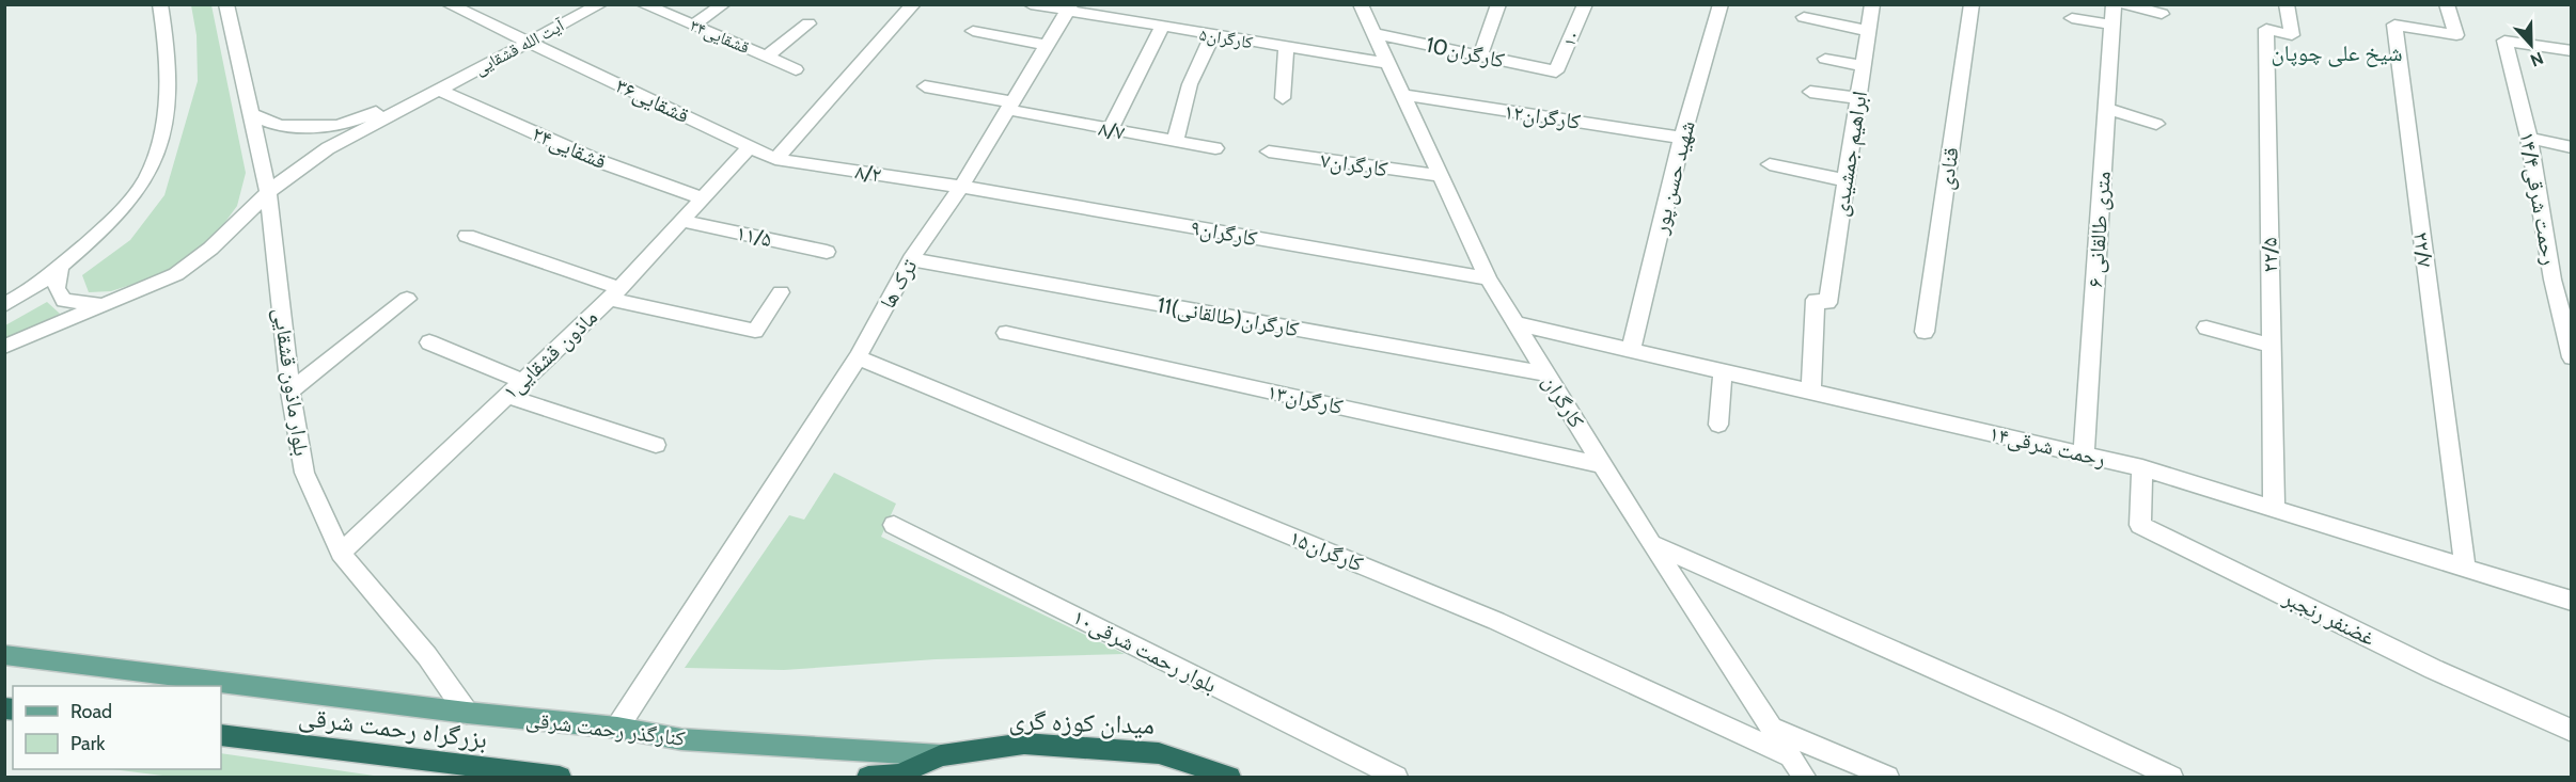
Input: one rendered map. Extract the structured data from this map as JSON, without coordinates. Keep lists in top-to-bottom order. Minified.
{"streets":{"highway":["میدان کوزه گری","بزرگراه رحمت شرقی"],"main road":["کنارگذر رحمت شرقی"],"street":["قشقایی۳۴","کارگران۵","۱۰","آیت الله قشقایی","10کارگران","قشقایی۳۶","۱۲کارگران","۸/۷","قشقایی۲۴","ابراهیم جمشیدی","کارگران۷","قنادی","۸/۲","شهید حسن پور","۱۴/۴رحمت شرقی","۶ متری طالقانی","کارگران۹","۱۱/۵","۲۲/۷","۲۲/۵","ترک ها","11کارگران(طالقانی)","ماذون قشقایی۱","بلوار ماذون قشقایی","کارگران۱۳","کارگران","۱۴رحمت شرقی","۱۵کارگران","غضنفر رنجبر","۱۰بلوار رحمت شرقی"]},"crossings":[["کارگران۵","ترک ها"],["کارگران۵","کارگران"],["۱۰","10کارگران"],["آیت الله قشقایی","قشقایی۳۶"],["آیت الله قشقایی","قشقایی۲۴"],["10کارگران","کارگران"],["قشقایی۳۶","۸/۲"],["قشقایی۳۶","ماذون قشقایی۱"],["۱۲کارگران","شهید حسن پور"],["۱۲کارگران","کارگران"],["۸/۷","ترک ها"],["قشقایی۲۴","ماذون قشقایی۱"],["ابراهیم جمشیدی","۱۴رحمت شرقی"],["کارگران۷","کارگران"],["۸/۲","کارگران۹"],["۸/۲","ترک ها"],["شهید حسن پور","۱۴رحمت شرقی"],["۶ متری طالقانی","۱۴رحمت شرقی"],["کارگران۹","ترک ها"],["کارگران۹","کارگران"],["۱۱/۵","ماذون قشقایی۱"],["۲۲/۷","۱۴رحمت شرقی"],["۲۲/۵","۱۴رحمت شرقی"],["ترک ها","11کارگران(طالقانی)"],["ترک ها","۱۵کارگران"],["ترک ها","کنارگذر رحمت شرقی"],["11کارگران(طالقانی)","کارگران"],["ماذون قشقایی۱","بلوار ماذون قشقایی"],["بلوار ماذون قشقایی","کنارگذر رحمت شرقی"],["کارگران۱۳","کارگران"],["کارگران","۱۴رحمت شرقی"],["کارگران","۱۵کارگران"],["۱۴رحمت شرقی","غضنفر رنجبر"],["میدان کوزه گری","کنارگذر رحمت شرقی"]],"districts":["شیخ علی چوپان"],"legend":["Road","Park"],"north":"bottom"}
